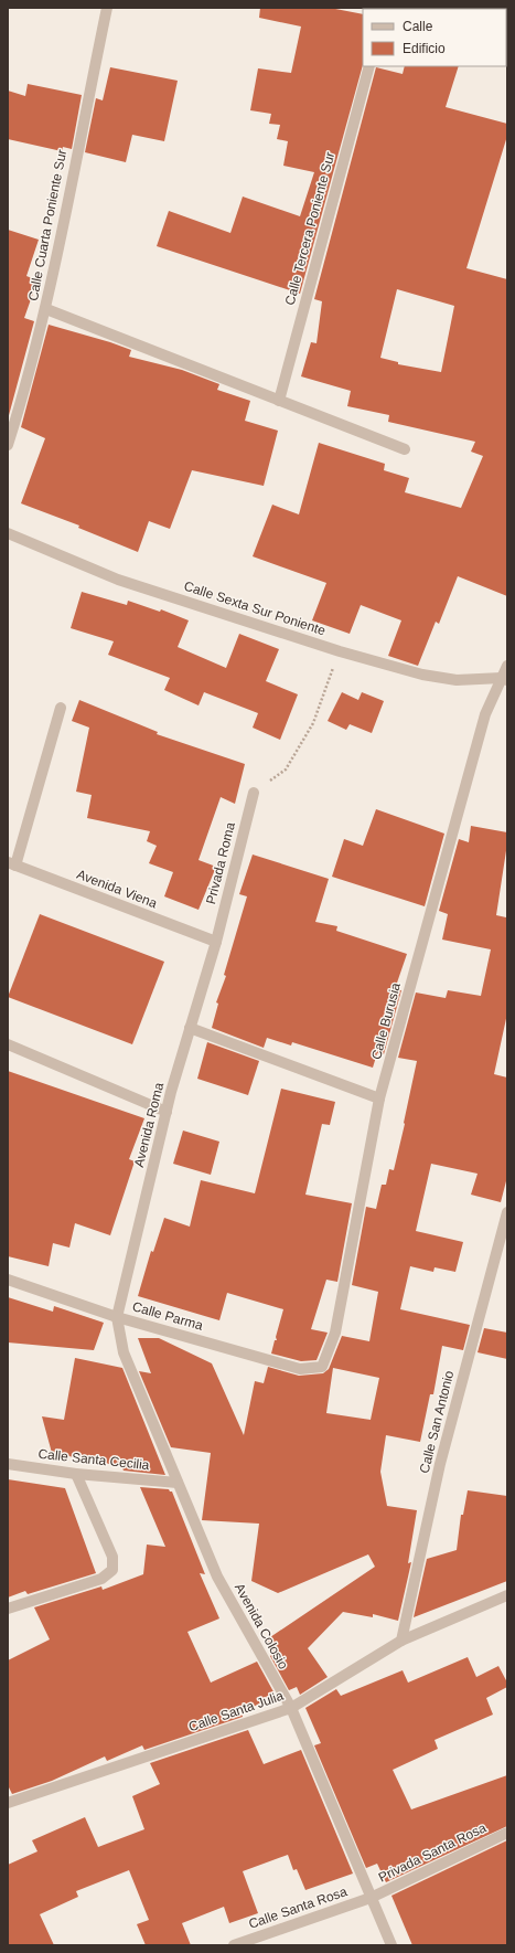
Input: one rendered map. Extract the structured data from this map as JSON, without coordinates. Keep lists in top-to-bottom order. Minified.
{"streets":{"street":["Calle Cuarta Poniente Sur","Calle Tercera Poniente Sur","Calle Sexta Sur Poniente","Privada Roma","Avenida Viena","Calle Burusia","Avenida Roma","Calle Parma","Calle San Antonio","Calle Santa Cecilia","Avenida Colosio","Calle Santa Julia","Privada Santa Rosa","Calle Santa Rosa"]},"crossings":[["Calle Sexta Sur Poniente","Calle Burusia"],["Privada Roma","Avenida Viena"],["Privada Roma","Avenida Roma"],["Avenida Viena","Avenida Roma"],["Calle Burusia","Calle Parma"],["Avenida Roma","Calle Parma"],["Avenida Roma","Avenida Colosio"],["Calle Parma","Avenida Colosio"],["Calle San Antonio","Calle Santa Julia"],["Calle Santa Cecilia","Avenida Colosio"],["Avenida Colosio","Calle Santa Julia"],["Avenida Colosio","Privada Santa Rosa"],["Avenida Colosio","Calle Santa Rosa"],["Privada Santa Rosa","Calle Santa Rosa"]],"legend":["Calle","Edificio"]}
